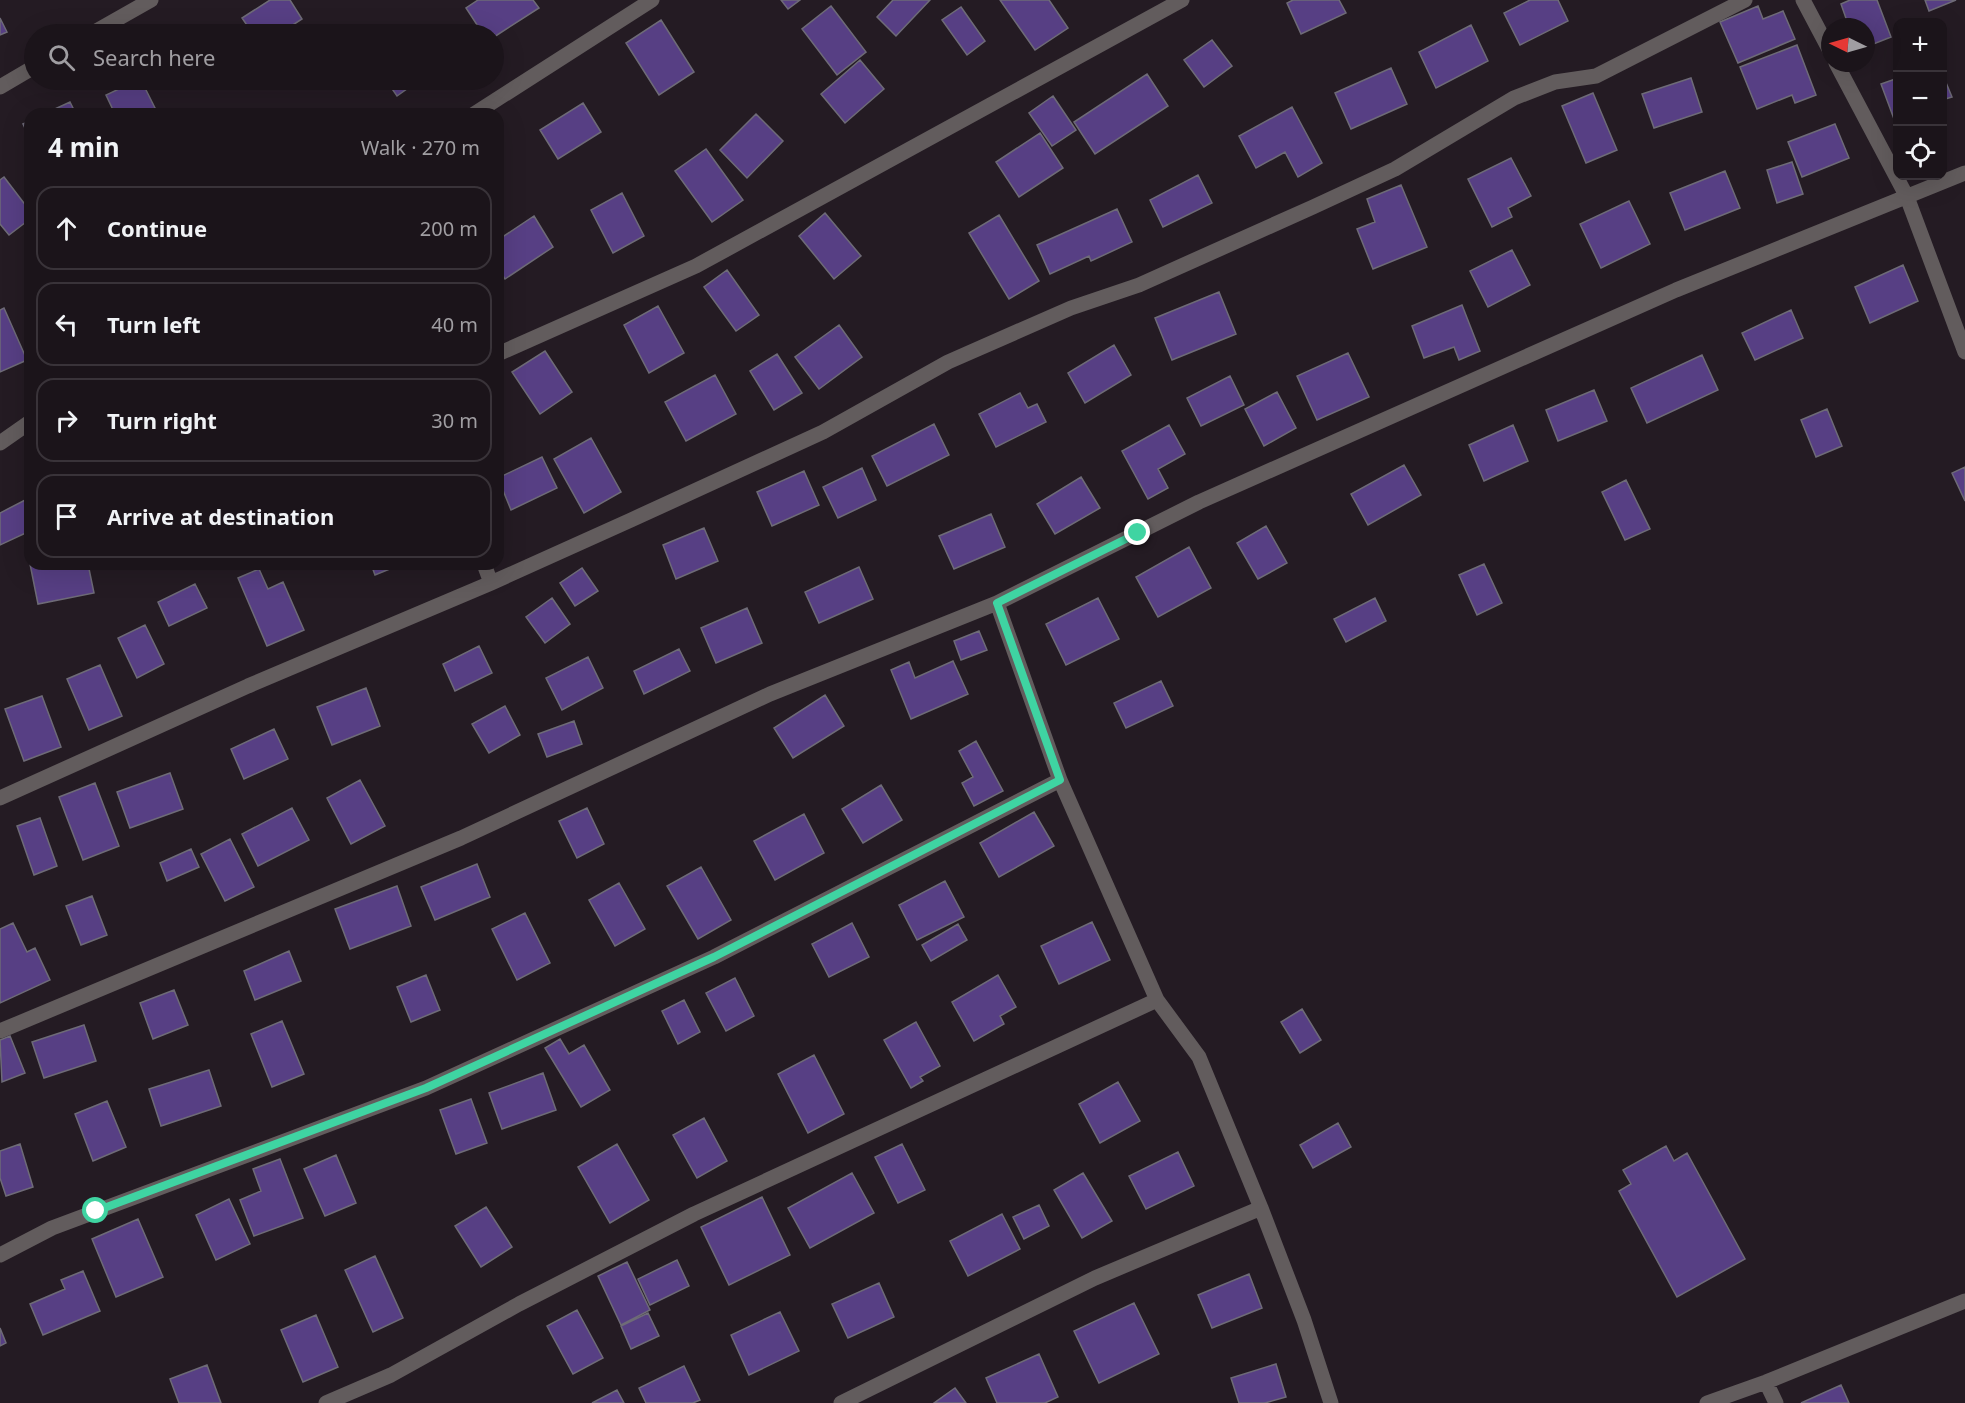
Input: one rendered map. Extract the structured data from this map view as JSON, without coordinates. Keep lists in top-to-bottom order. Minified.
{"north":"left","page":{"map_buttons":["+","−"],"search":"Search here","heading":["4 min","Walk · 270 m"],"list":[["Continue","200 m"],["Turn left","40 m"],["Turn right","30 m"],"Arrive at destination"]}}
